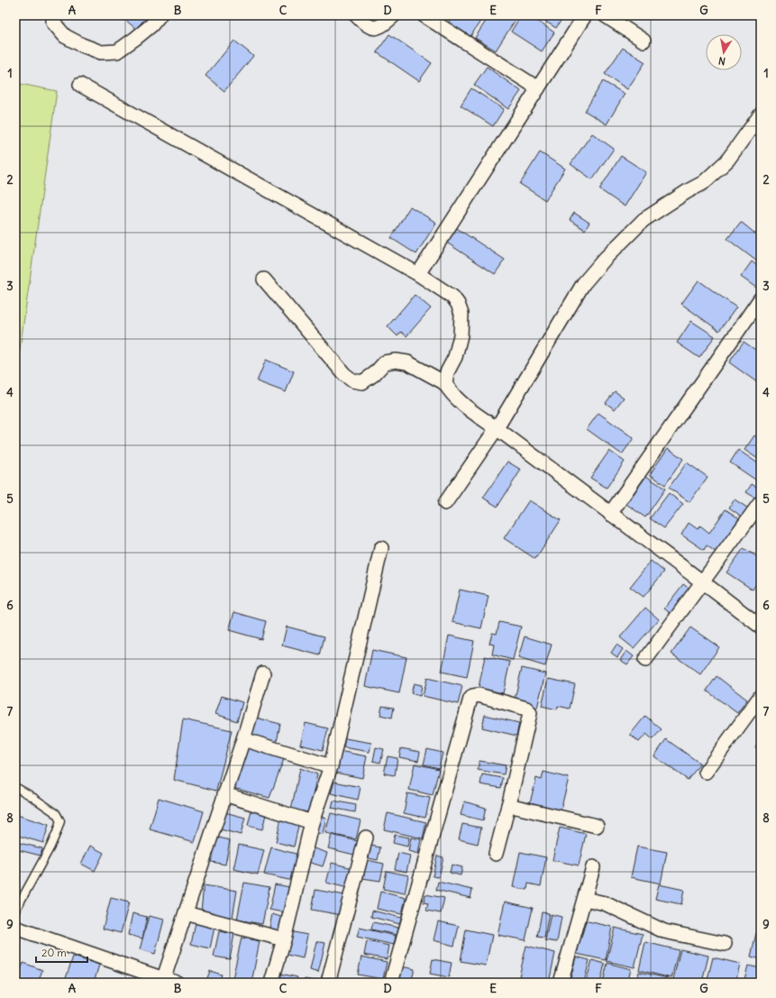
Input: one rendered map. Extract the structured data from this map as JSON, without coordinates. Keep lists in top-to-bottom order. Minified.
{"scale_bar":"20 m","north":"bottom","grid":{"columns":["A","B","C","D","E","F","G"],"rows":["1","2","3","4","5","6","7","8","9"]}}
